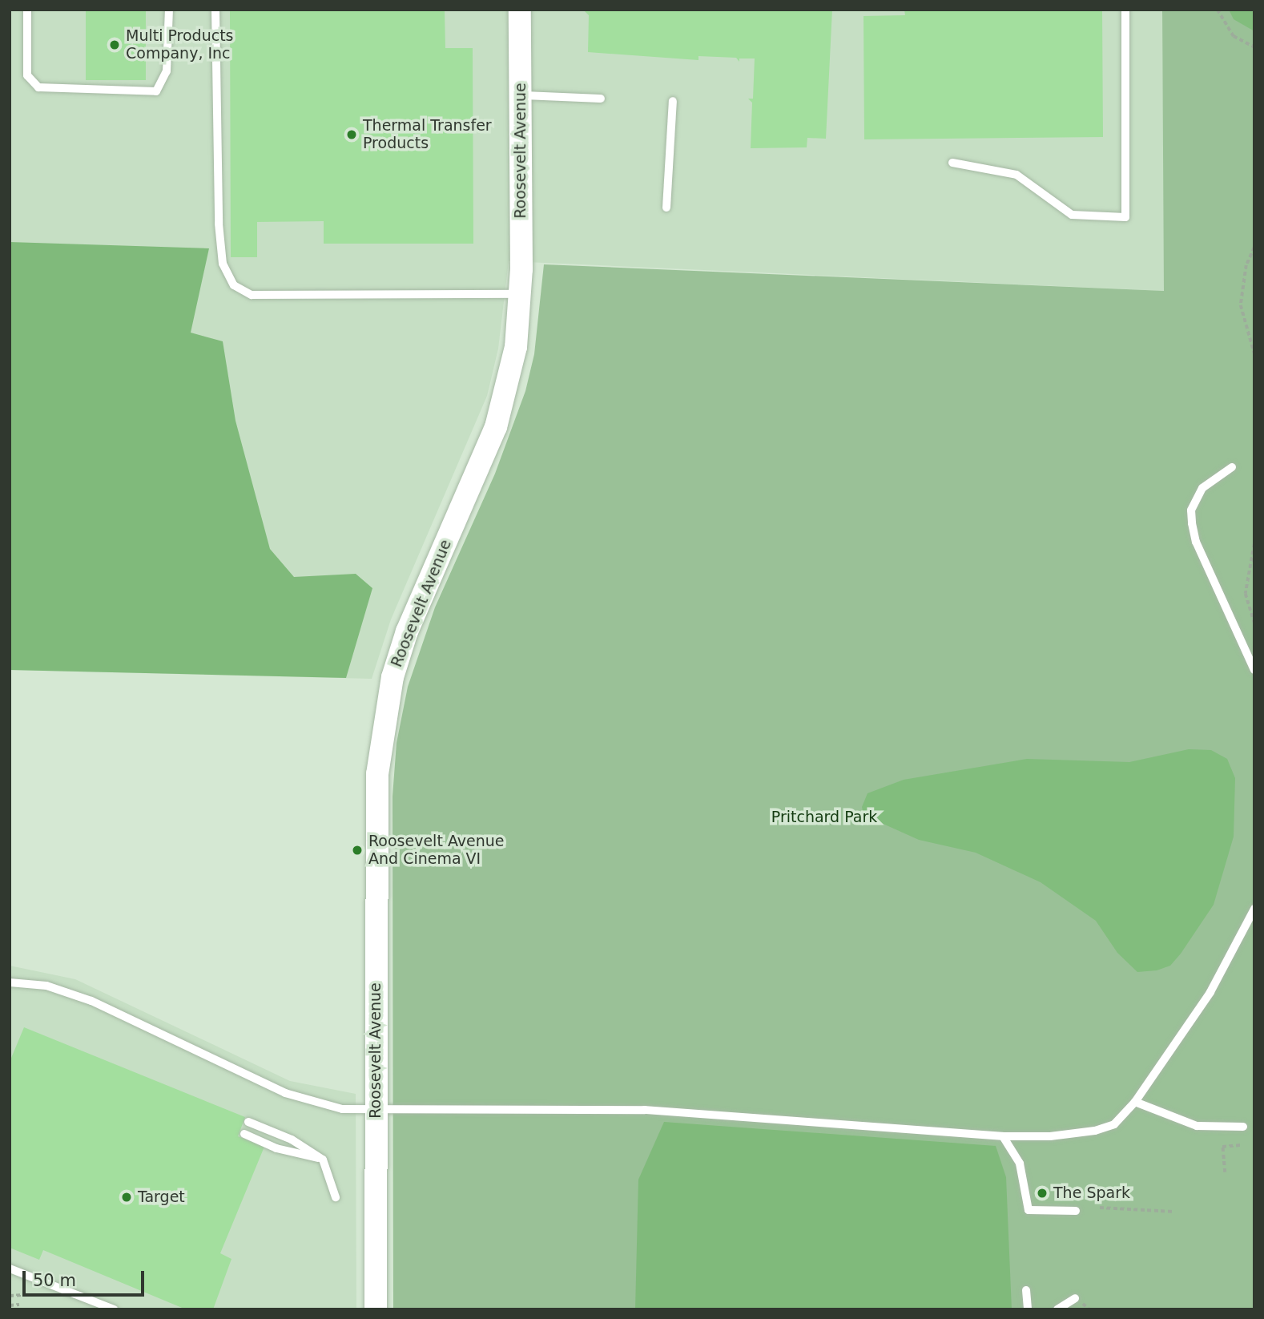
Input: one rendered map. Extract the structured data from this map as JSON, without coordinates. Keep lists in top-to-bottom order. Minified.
{"streets":{"street":["Roosevelt Avenue"]},"parks":["Pritchard Park"],"places":["Multi Products Company, Inc","Thermal Transfer Products","Roosevelt Avenue And Cinema VI","The Spark","Target"],"scale_bar":"50 m"}
